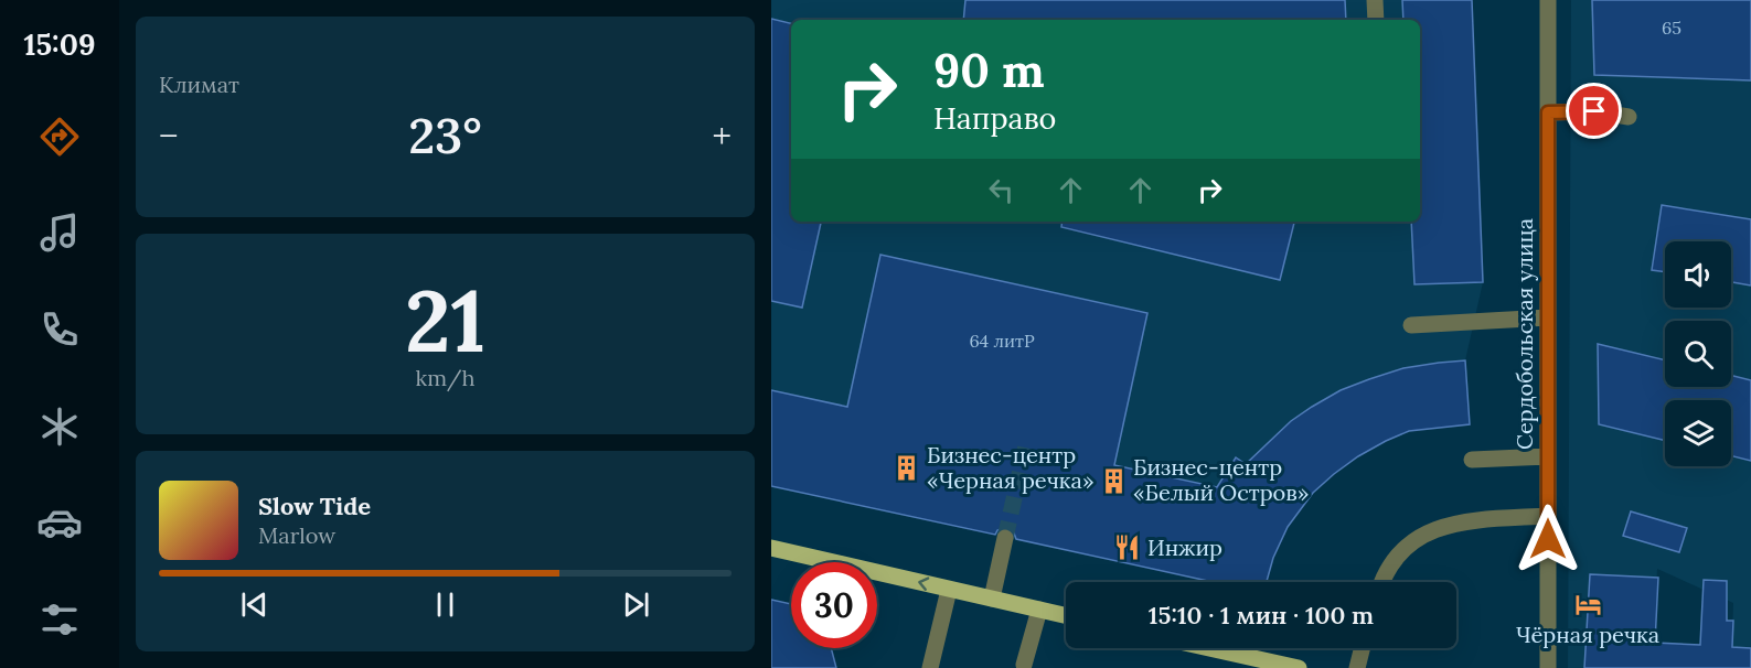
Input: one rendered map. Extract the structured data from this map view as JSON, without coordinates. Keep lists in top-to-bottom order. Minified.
{"streets":{"street":["Сердобольская улица"]},"places":{"building":["Бизнес-центр «Черная речка»","Бизнес-центр «Белый Остров»"],"restaurant":["Инжир"],"hotel":["Чёрная речка"]},"house_numbers":["65","64 литР"],"page":{"tabs":"15:09","tile":["Климат",["21","km/h"]],"turn":["90 m","Направо"],"heat":["−","23°","+"],"song":["Slow Tide","Marlow"],"limit":"30","trip":"15:10 · 1 мин · 100 m"}}
